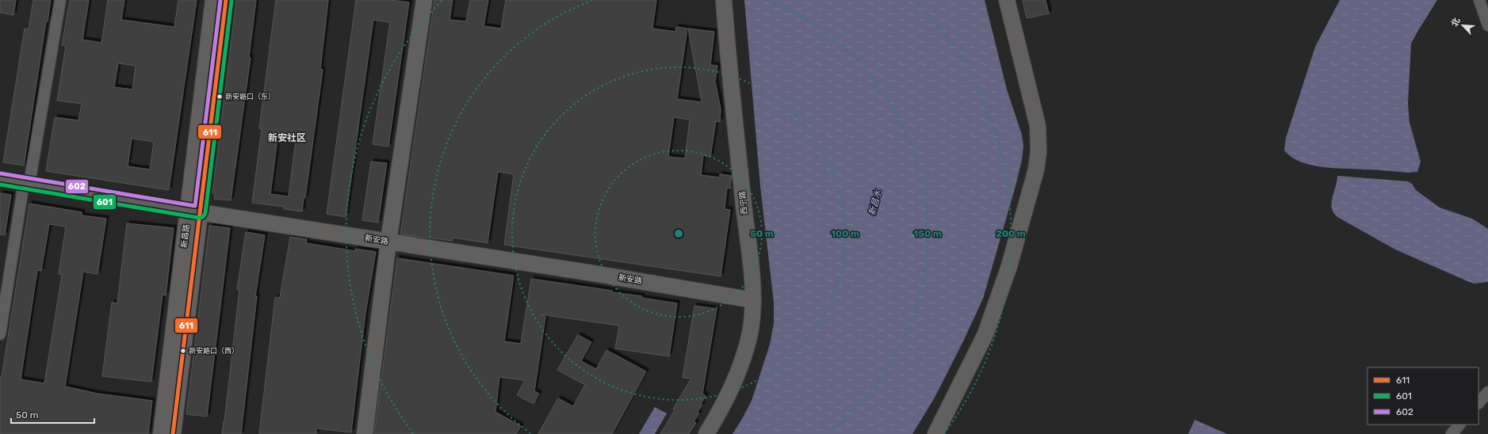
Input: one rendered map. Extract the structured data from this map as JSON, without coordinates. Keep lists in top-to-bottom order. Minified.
{"streets":{"street":["西宁路","新昌路","新安路"]},"crossings":[["西宁路","新安路"],["新昌路","新安路"]],"districts":["新安社区"],"water":["新昌水"],"places":["新安路口（东）","新安路口（西）"],"lines":["transit line 611","transit line 602","transit line 601"],"legend":["611","601","602"],"scale_bar":"50 m","north":"top left","rings":["50 m","100 m","150 m","200 m"]}
